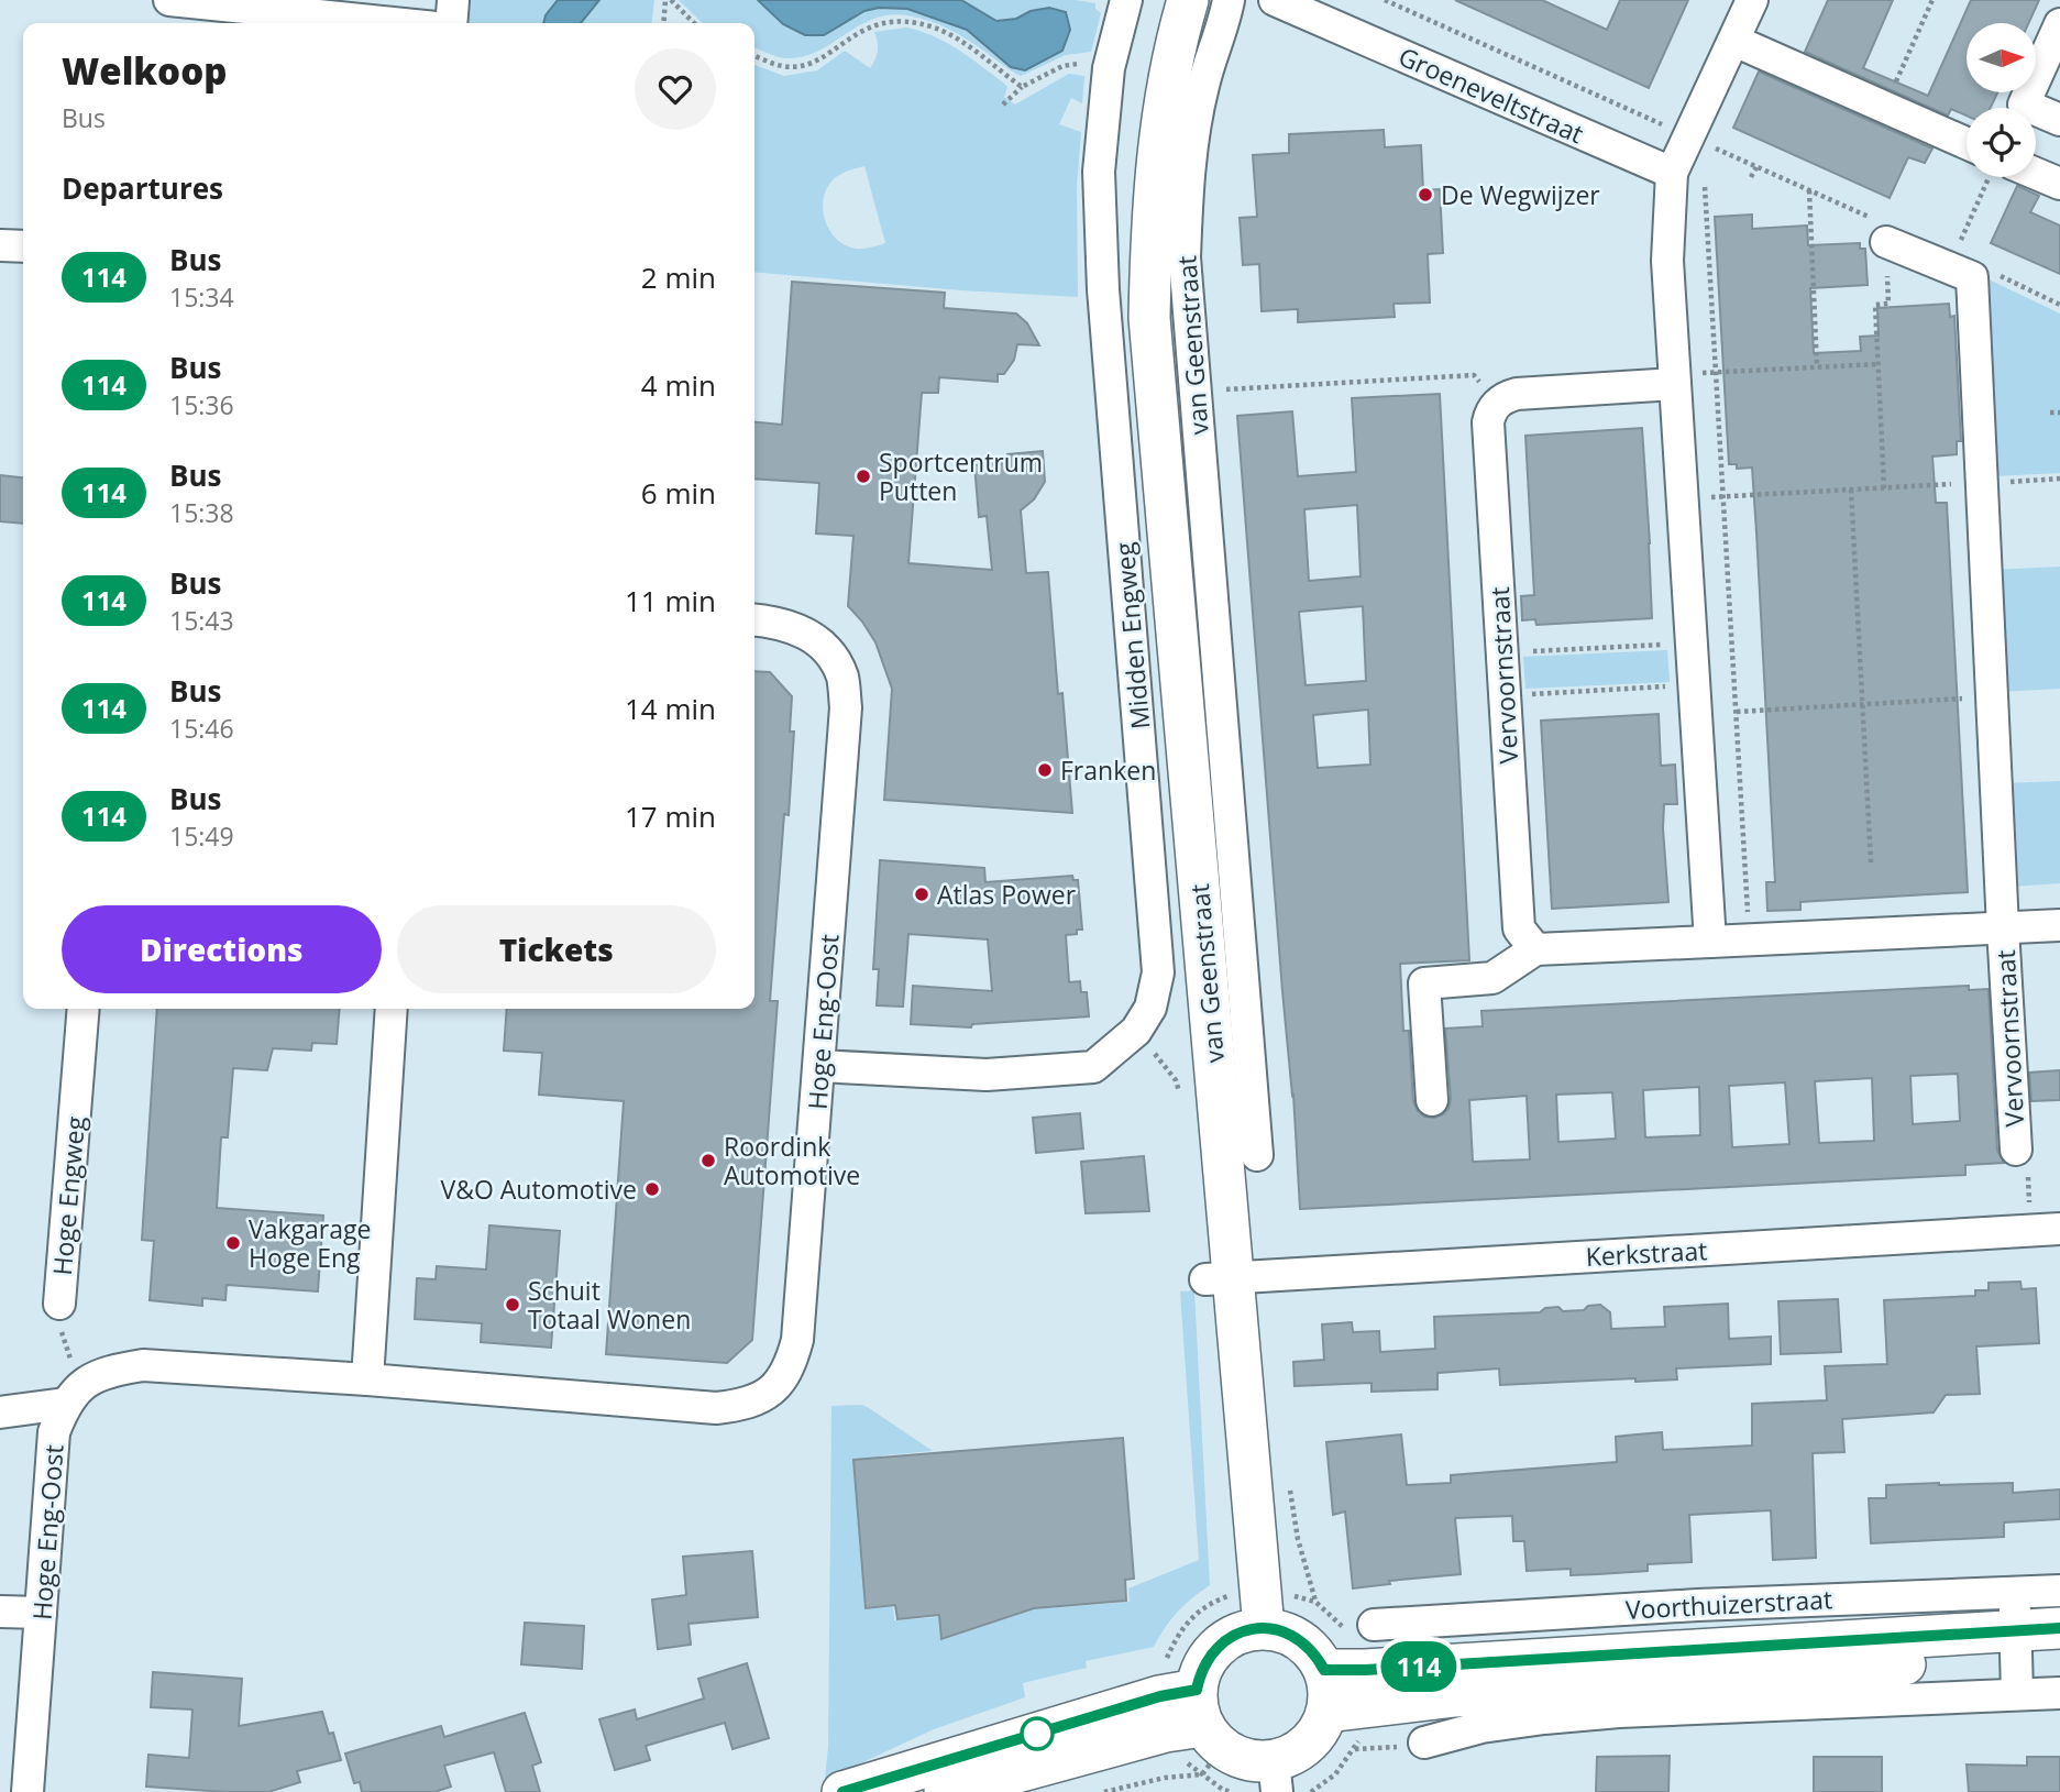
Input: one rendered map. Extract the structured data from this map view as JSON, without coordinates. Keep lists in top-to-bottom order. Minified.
{"streets":{"main road":["van Geenstraat","Voorthuizerstraat"],"street":["Groeneveltstraat","Midden Engweg","Vervoornstraat","Hoge Eng-Oost","Hoge Engweg","Kerkstraat"]},"crossings":[["Groeneveltstraat","Vervoornstraat"],["van Geenstraat","Kerkstraat"],["van Geenstraat","Voorthuizerstraat"],["Midden Engweg","Hoge Eng-Oost"],["Hoge Eng-Oost","Hoge Engweg"]],"places":["De Wegwijzer","Sportcentrum Putten","Franken","Atlas Power","Roordink Automotive","V&O Automotive","Vakgarage Hoge Eng","Schuit Totaal Wonen"],"lines":["bus line 114"],"north":"right","page":{"on_map":"114","heading":[["Welkoop","Bus"],"Departures"],"list":[{"mark":"114","name":"Bus","note":"15:34","value":"2 min"},{"mark":"114","name":"Bus","note":"15:36","value":"4 min"},{"mark":"114","name":"Bus","note":"15:38","value":"6 min"},{"mark":"114","name":"Bus","note":"15:43","value":"11 min"},{"mark":"114","name":"Bus","note":"15:46","value":"14 min"},{"mark":"114","name":"Bus","note":"15:49","value":"17 min"}],"buttons":["Directions","Tickets"]}}
